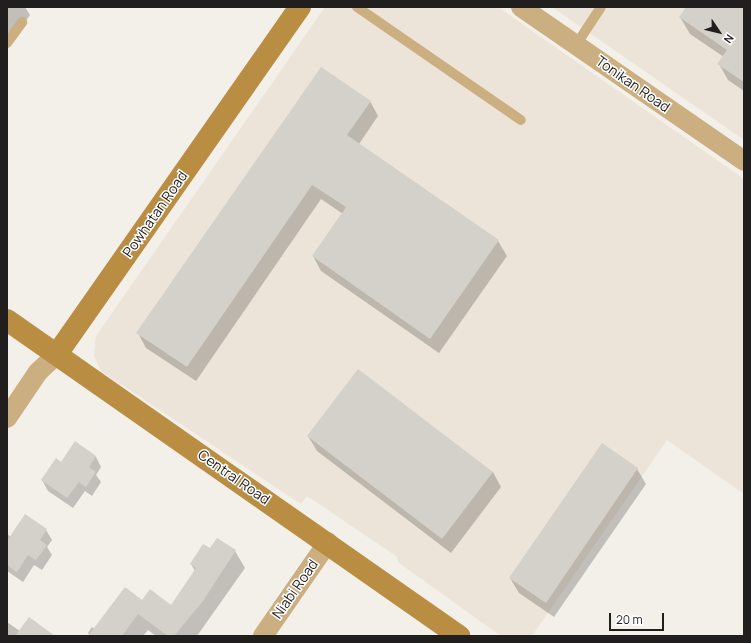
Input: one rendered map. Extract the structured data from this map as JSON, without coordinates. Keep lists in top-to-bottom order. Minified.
{"streets":{"main road":["Powhatan Road","Central Road"],"street":["Tonikan Road","Niabi Road"]},"crossings":[["Powhatan Road","Central Road"],["Central Road","Niabi Road"]],"scale_bar":"20 m","north":"bottom right"}
